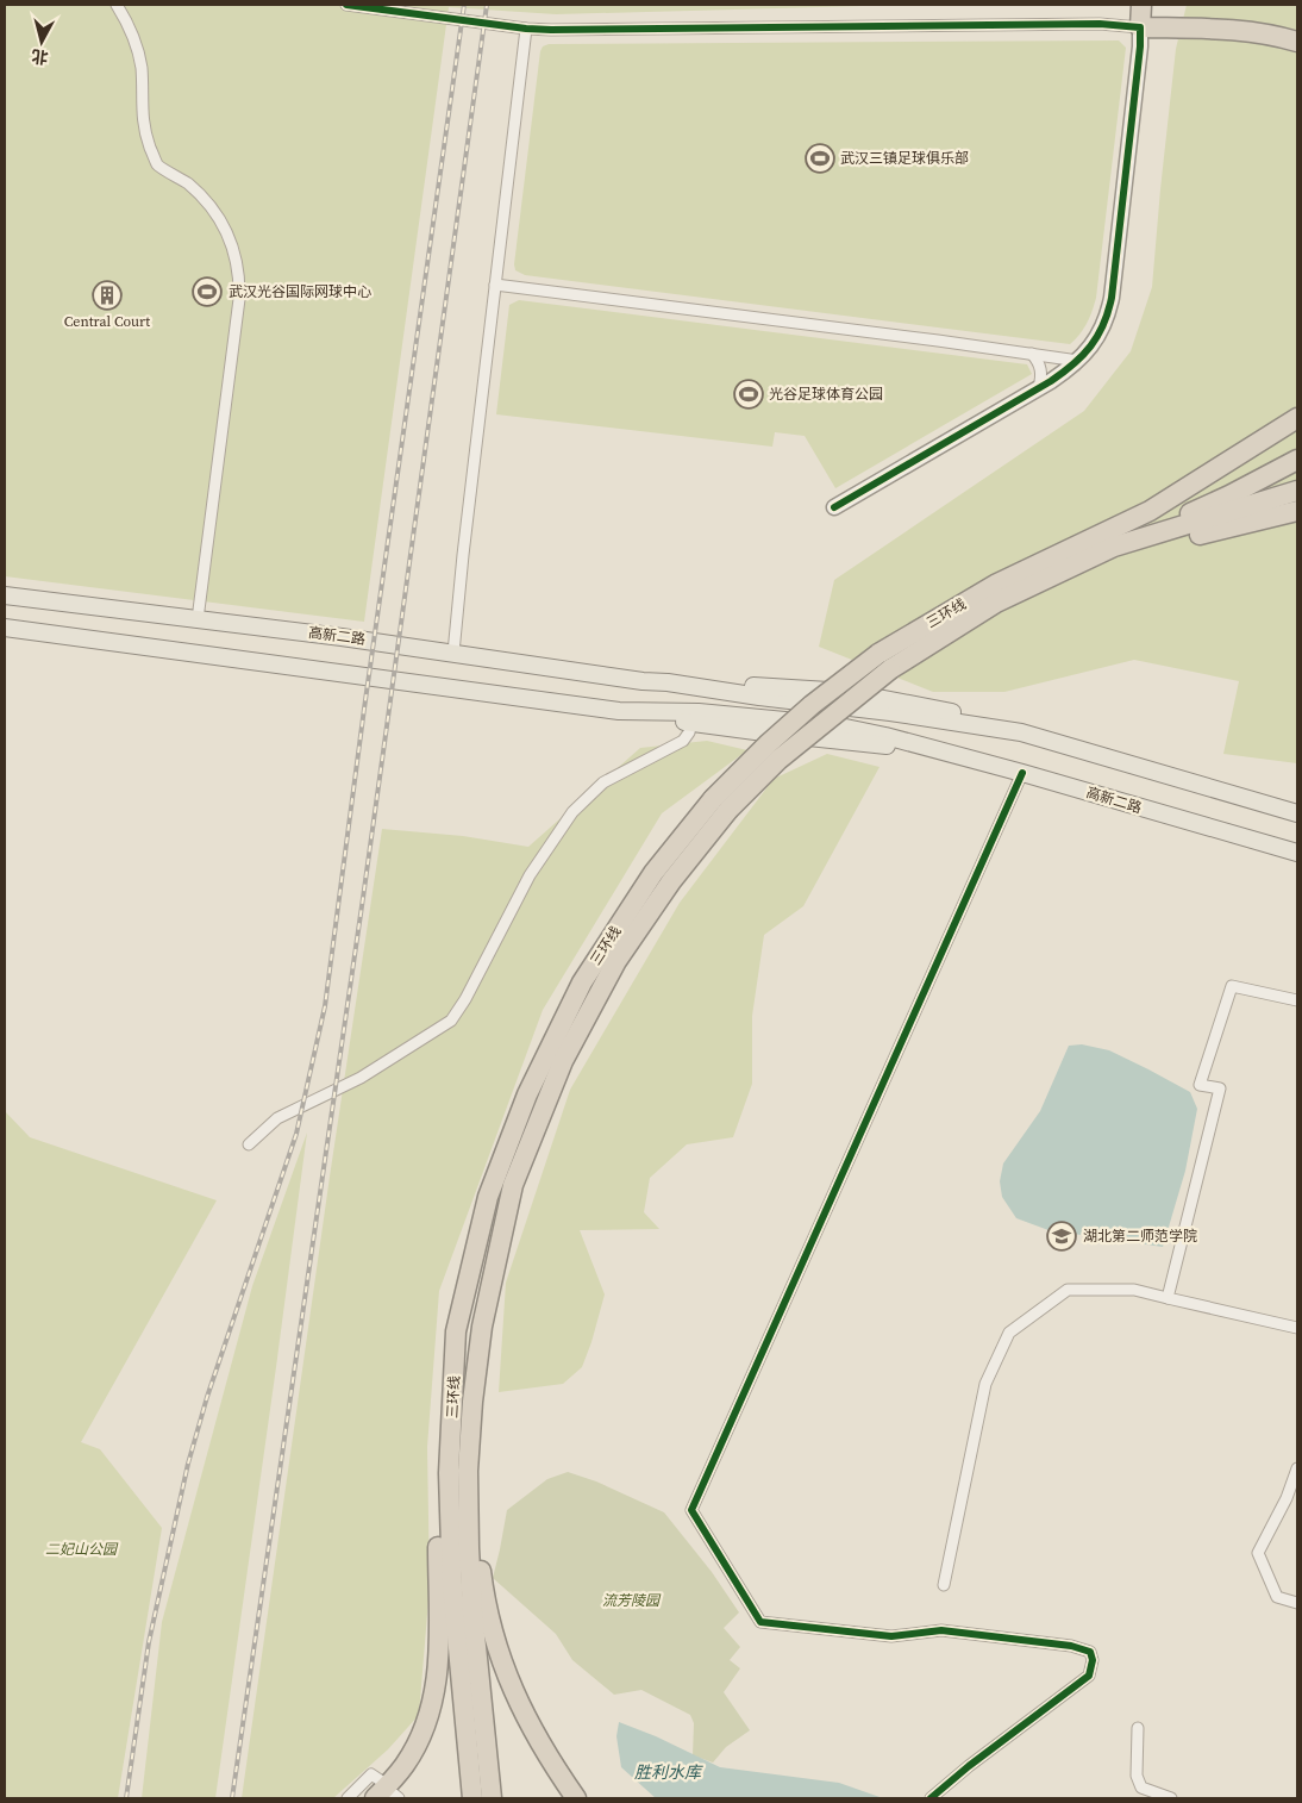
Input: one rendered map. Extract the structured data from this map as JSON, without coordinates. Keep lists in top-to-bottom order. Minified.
{"streets":{"highway":["三环线"],"main road":["高新二路"]},"water":["胜利水库"],"parks":["二妃山公园","流芳陵园"],"places":{"sports":["武汉三镇足球俱乐部","武汉光谷国际网球中心","光谷足球体育公园"],"building":["Central Court"],"school or university":["湖北第二师范学院"]},"north":"bottom"}
